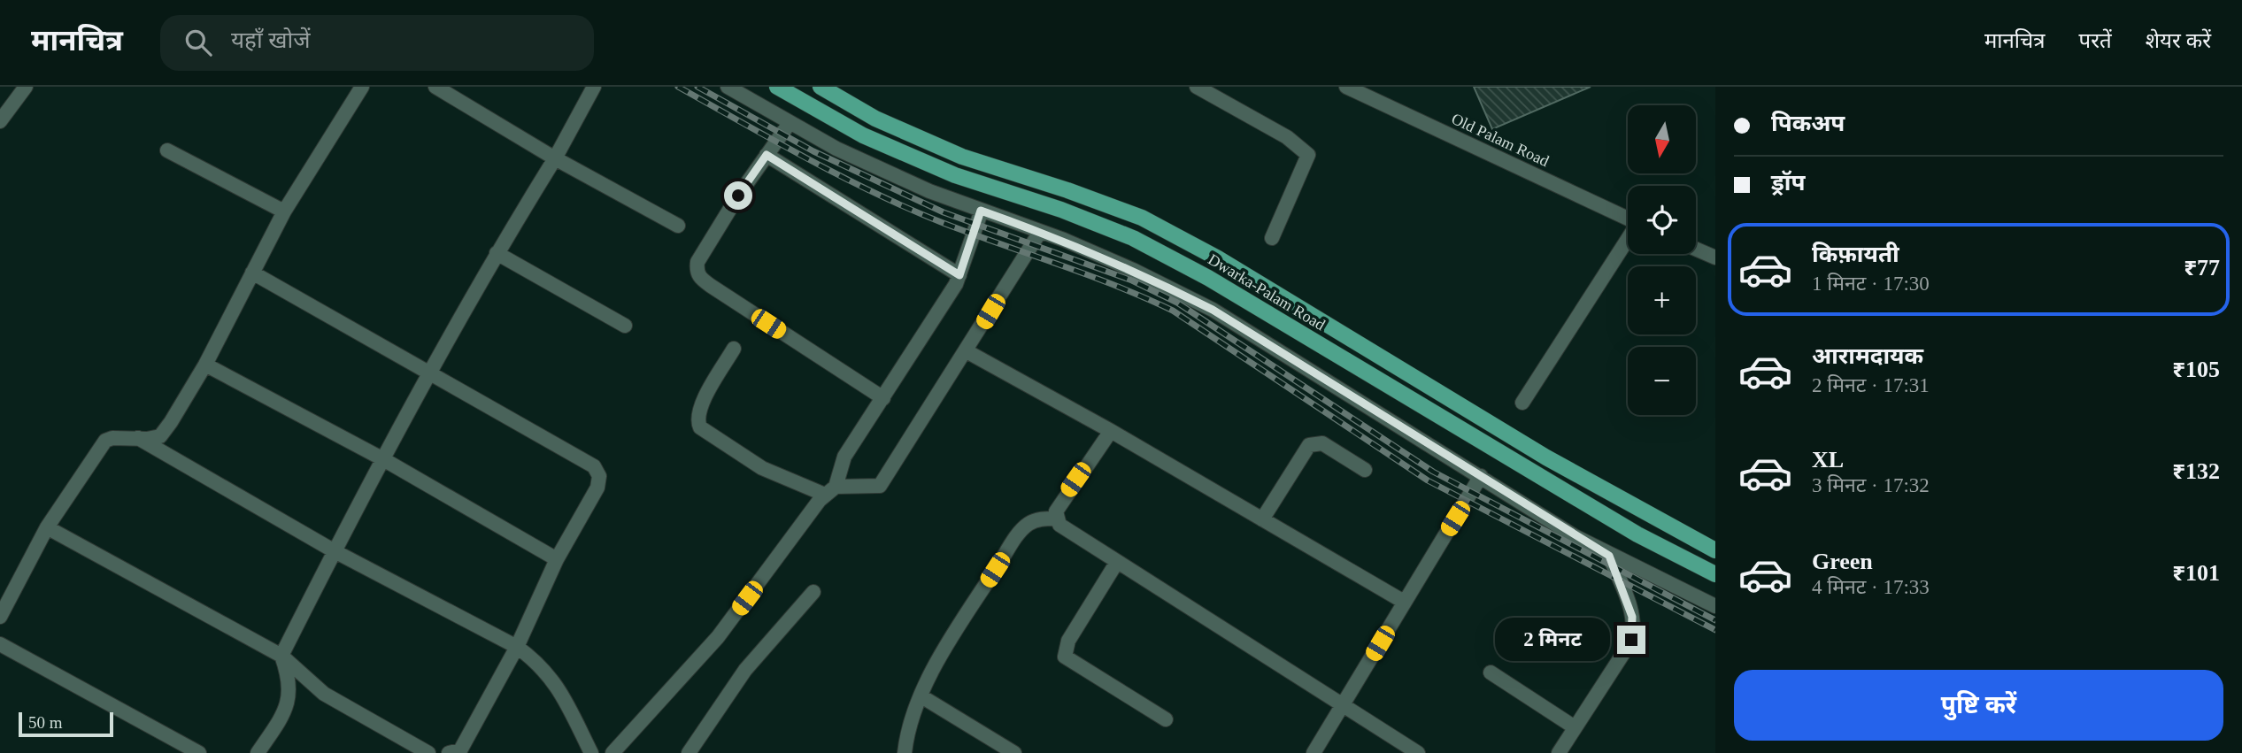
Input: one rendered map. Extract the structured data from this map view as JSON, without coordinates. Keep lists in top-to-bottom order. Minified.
{"streets":{"main road":["Dwarka-Palam Road"],"street":["Old Palam Road"]},"scale_bar":"50 m","north":"bottom","page":{"header":"मानचित्र","search":"यहाँ खोजें","nav":["मानचित्र","परतें","शेयर करें"],"banner":["पिकअप","ड्रॉप"],"map_buttons":["+","−"],"list":[{"name":"किफ़ायती","note":"1 मिनट · 17:30","value":"₹77"},{"name":"आरामदायक","note":"2 मिनट · 17:31","value":"₹105"},{"name":"XL","note":"3 मिनट · 17:32","value":"₹132"},{"name":"Green","note":"4 मिनट · 17:33","value":"₹101"}],"bubble":"2 मिनट","buttons":"पुष्टि करें","scale":"50 m"}}
